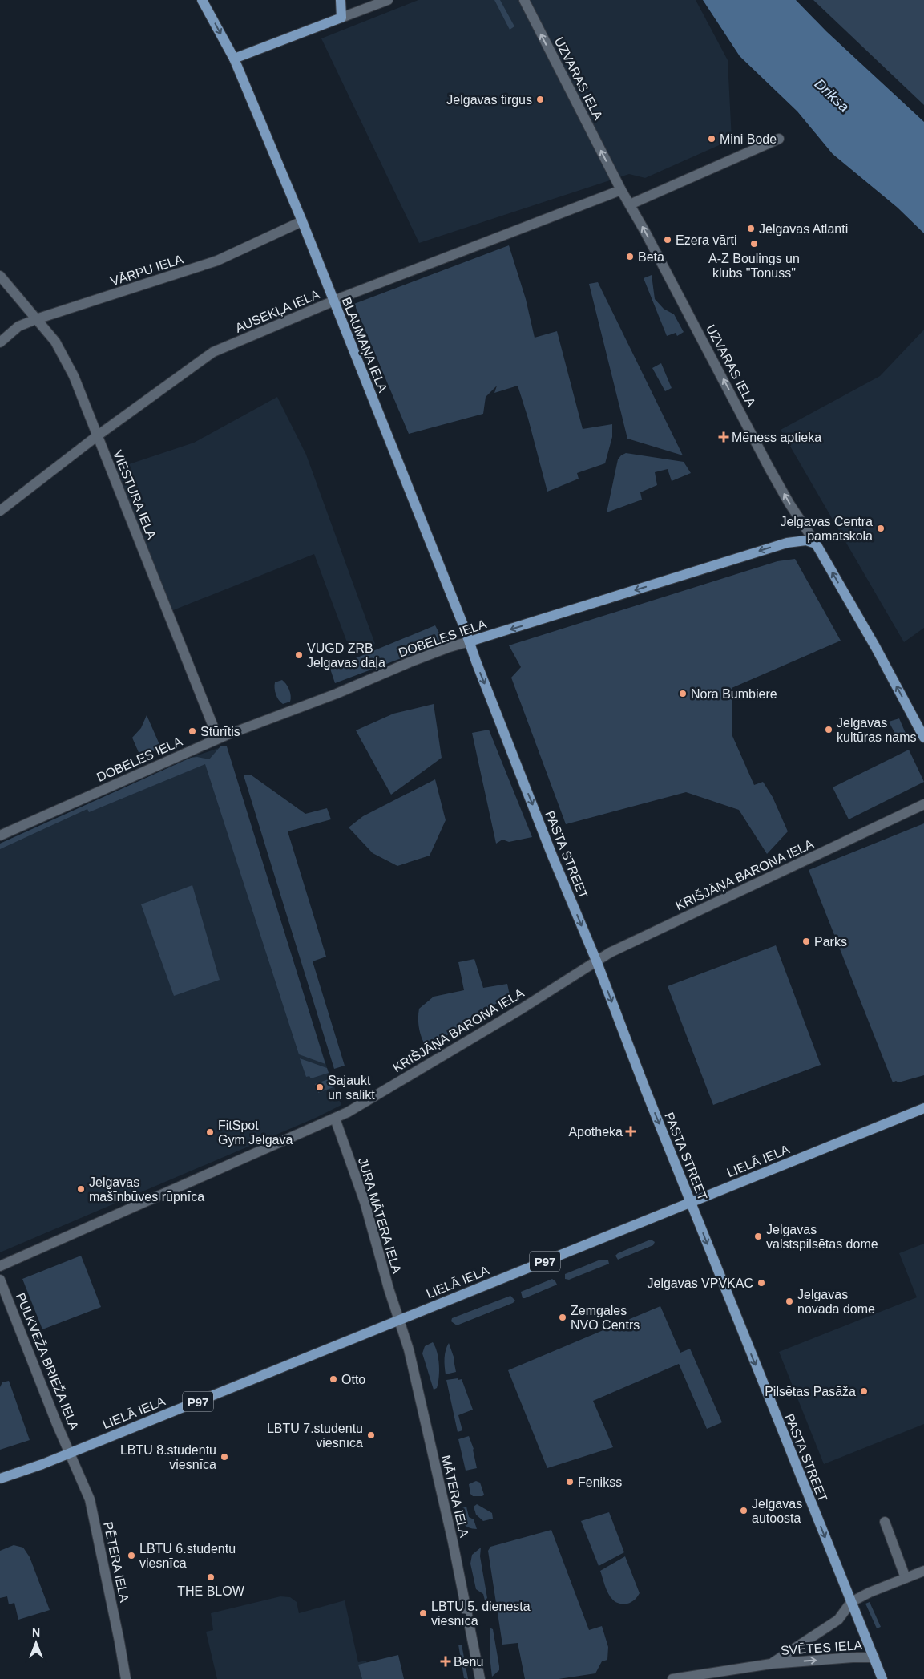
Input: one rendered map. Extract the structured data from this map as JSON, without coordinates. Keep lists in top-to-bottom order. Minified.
{"streets":{"main road":["UZVARAS IELA","BLAUMAŅA IELA","DOBELES IELA","PASTA STREET","LIELĀ IELA","P97"],"street":["VĀRPU IELA","AUSEKĻA IELA","VIESTURA IELA","KRIŠJĀŅA BARONA IELA","JURA MĀTERA IELA","PULKVEŽA BRIEŽA IELA","MĀTERA IELA","PĒTERA IELA","SVĒTES IELA"]},"crossings":[["UZVARAS IELA","AUSEKĻA IELA"],["UZVARAS IELA","DOBELES IELA"],["VĀRPU IELA","BLAUMAŅA IELA"],["VĀRPU IELA","VIESTURA IELA"],["AUSEKĻA IELA","BLAUMAŅA IELA"],["AUSEKĻA IELA","VIESTURA IELA"],["BLAUMAŅA IELA","DOBELES IELA"],["BLAUMAŅA IELA","PASTA STREET"],["VIESTURA IELA","DOBELES IELA"],["DOBELES IELA","PASTA STREET"],["PASTA STREET","KRIŠJĀŅA BARONA IELA"],["PASTA STREET","LIELĀ IELA"],["PASTA STREET","SVĒTES IELA"],["KRIŠJĀŅA BARONA IELA","JURA MĀTERA IELA"],["LIELĀ IELA","JURA MĀTERA IELA"],["LIELĀ IELA","PULKVEŽA BRIEŽA IELA"],["LIELĀ IELA","MĀTERA IELA"],["LIELĀ IELA","PĒTERA IELA"],["JURA MĀTERA IELA","MĀTERA IELA"],["PULKVEŽA BRIEŽA IELA","PĒTERA IELA"]],"one_way":["UZVARAS IELA","DOBELES IELA","PASTA STREET"],"water":["Driksa"],"places":{"other":["Jelgavas tirgus","Mini Bode","Jelgavas Atlanti","Ezera vārti","A-Z Boulings un klubs \"Tonuss\"","Beta","Jelgavas Centra pamatskola","VUGD ZRB Jelgavas daļa","Nora Bumbiere","Jelgavas kultūras nams","Stūrītis","Parks","Sajaukt un salikt","FitSpot Gym Jelgava","Jelgavas mašīnbūves rūpnīca","Jelgavas valstspilsētas dome","Jelgavas VPVKAC","Jelgavas novada dome","Zemgales NVO Centrs","Otto","Pilsētas Pasāža","LBTU 7.studentu viesnīca","LBTU 8.studentu viesnīca","Fenikss","Jelgavas autoosta","LBTU 6.studentu viesnīca","THE BLOW","LBTU 5. dienesta viesnīca"],"health":["Mēness aptieka","Apotheka","Benu"]},"north":"top"}
